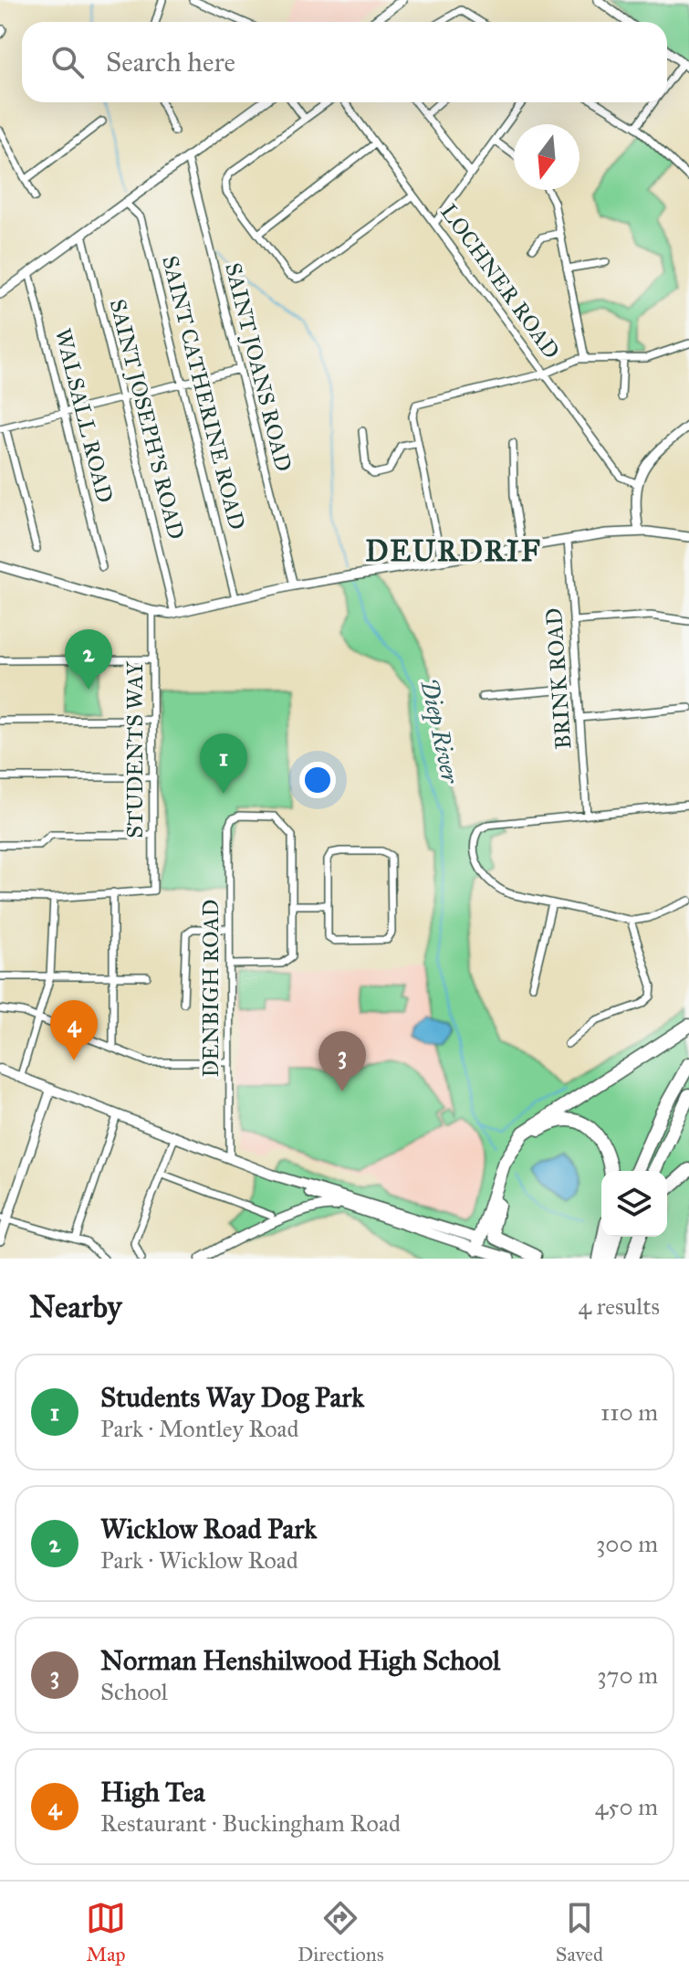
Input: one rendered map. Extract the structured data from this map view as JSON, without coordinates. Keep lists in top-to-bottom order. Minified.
{"streets":{"street":["LOCHNER ROAD","SAINT JOANS ROAD","SAINT CATHERINE ROAD","WALSALL ROAD","SAINT JOSEPH'S ROAD","BRINK ROAD","STUDENTS WAY","DENBIGH ROAD"]},"districts":["DEURDRIF"],"water":["Diep River"],"north":"bottom","page":{"search":"Search here","pins":["2","1","4","3"],"heading":["Nearby","4 results"],"list":[{"mark":"1","name":"Students Way Dog Park","note":"Park · Montley Road","value":"110 m"},{"mark":"2","name":"Wicklow Road Park","note":"Park · Wicklow Road","value":"300 m"},{"mark":"3","name":"Norman Henshilwood High School","note":"School","value":"370 m"},{"mark":"4","name":"High Tea","note":"Restaurant · Buckingham Road","value":"450 m"}],"nav":["Map","Directions","Saved"]}}
